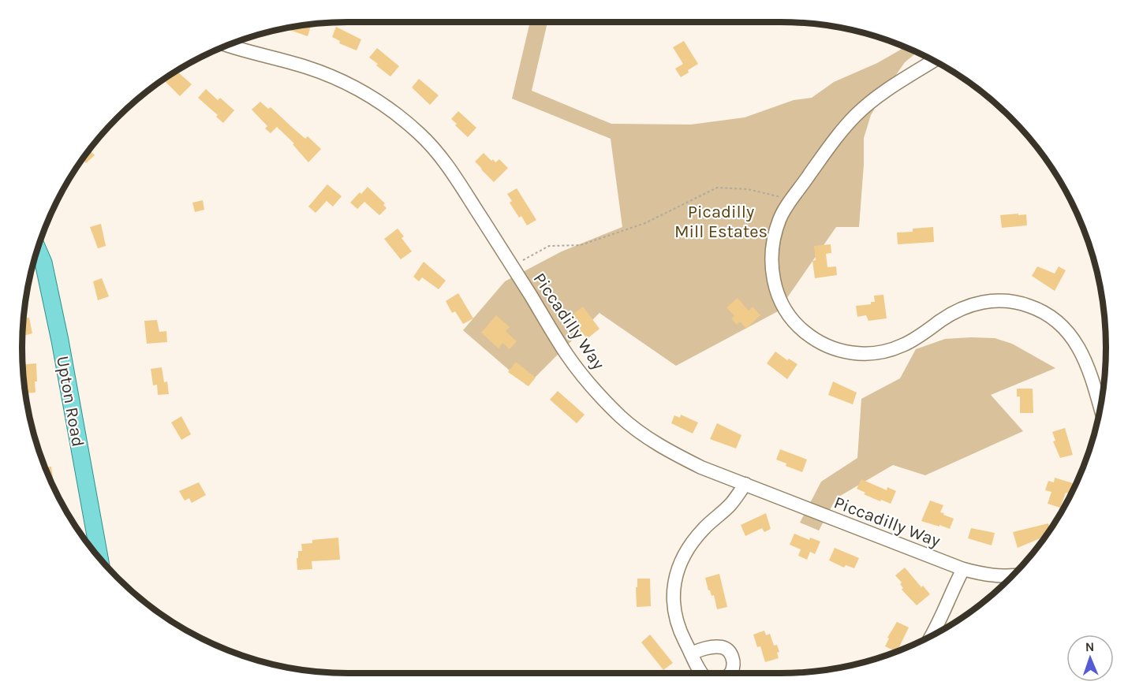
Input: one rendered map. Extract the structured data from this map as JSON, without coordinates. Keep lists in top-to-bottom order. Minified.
{"streets":{"main road":["Upton Road"],"street":["Piccadilly Way"]},"parks":["Picadilly Mill Estates"],"north":"top"}
